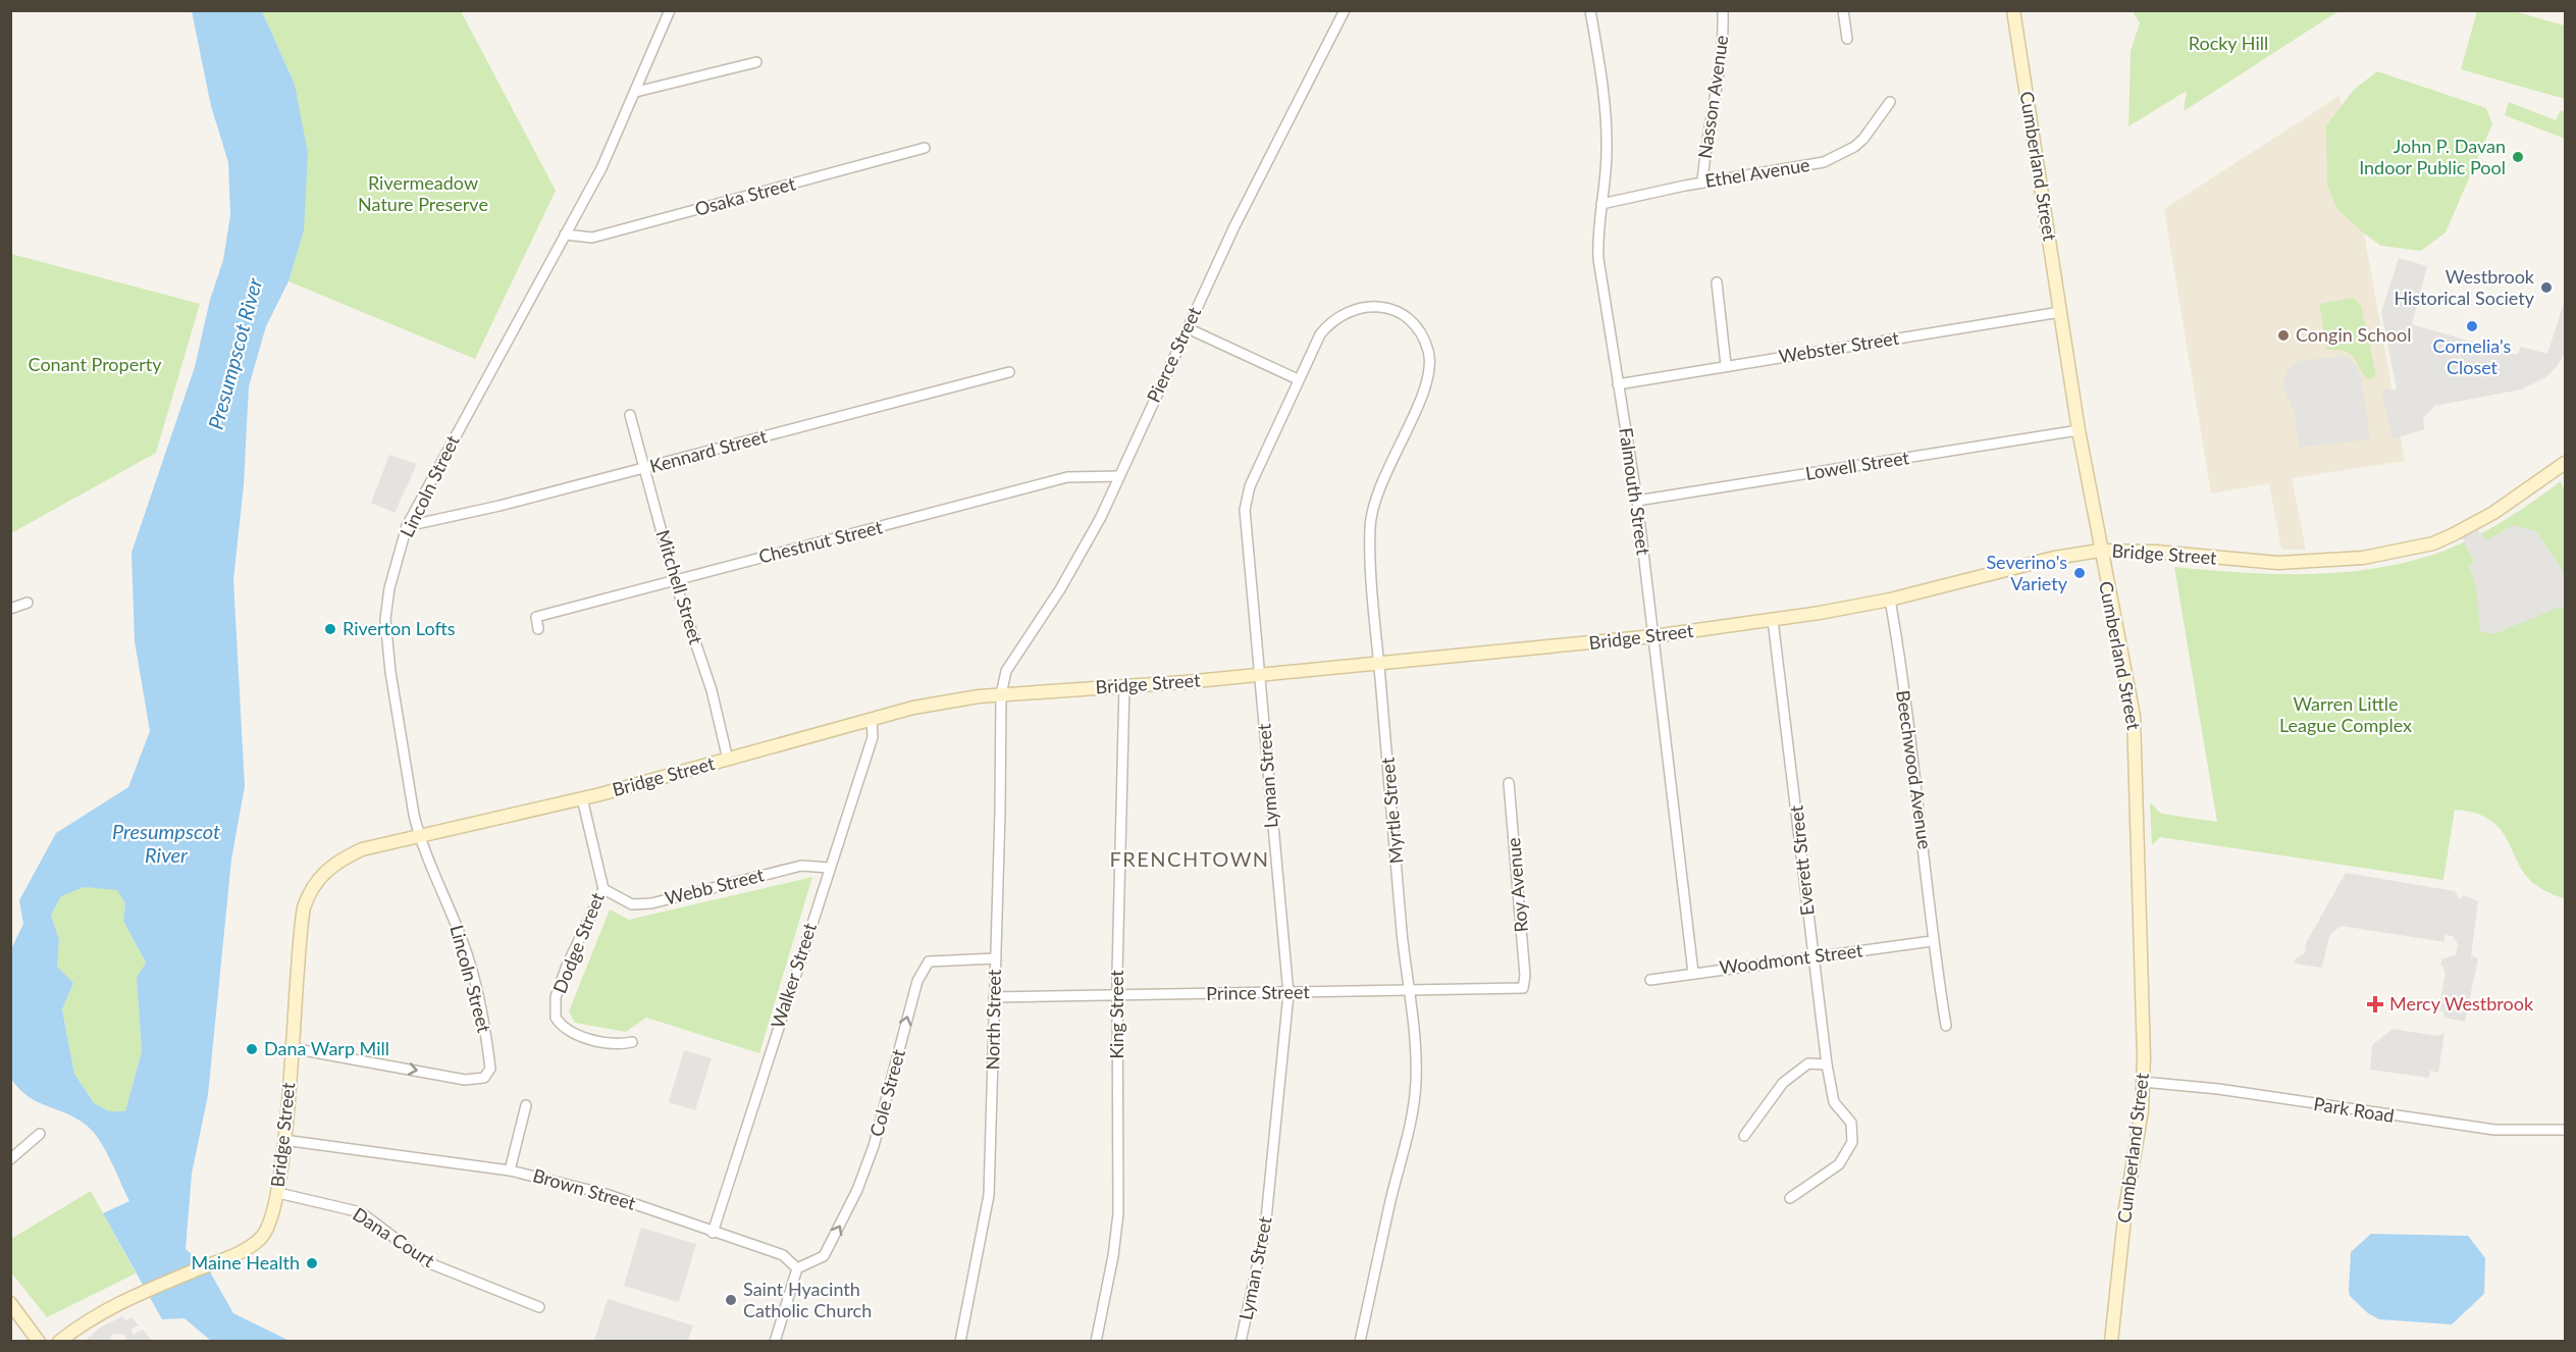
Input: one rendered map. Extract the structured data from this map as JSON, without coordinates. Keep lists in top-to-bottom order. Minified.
{"streets":{"street":["Nasson Avenue","Cumberland Street","Ethel Avenue","Osaka Street","Webster Street","Pierce Street","Kennard Street","Lowell Street","Lincoln Street","Falmouth Street","Chestnut Street","Bridge Street","Mitchell Street","Beechwood Avenue","Lyman Street","Myrtle Street","Everett Street","Roy Avenue","Webb Street","Dodge Street","Woodmont Street","Walker Street","Prince Street","King Street","North Street","Cole Street","Park Road","Brown Street","Dana Court"]},"crossings":[["Nasson Avenue","Ethel Avenue"],["Cumberland Street","Webster Street"],["Cumberland Street","Lowell Street"],["Cumberland Street","Bridge Street"],["Cumberland Street","Park Road"],["Ethel Avenue","Falmouth Street"],["Osaka Street","Lincoln Street"],["Webster Street","Falmouth Street"],["Pierce Street","Chestnut Street"],["Pierce Street","Bridge Street"],["Pierce Street","North Street"],["Kennard Street","Lincoln Street"],["Kennard Street","Mitchell Street"],["Lowell Street","Falmouth Street"],["Lincoln Street","Bridge Street"],["Falmouth Street","Bridge Street"],["Falmouth Street","Woodmont Street"],["Chestnut Street","Mitchell Street"],["Bridge Street","Mitchell Street"],["Bridge Street","Beechwood Avenue"],["Bridge Street","Lyman Street"],["Bridge Street","Myrtle Street"],["Bridge Street","Everett Street"],["Bridge Street","Dodge Street"],["Bridge Street","Walker Street"],["Bridge Street","King Street"],["Bridge Street","North Street"],["Bridge Street","Brown Street"],["Bridge Street","Dana Court"],["Beechwood Avenue","Woodmont Street"],["Lyman Street","Myrtle Street"],["Lyman Street","Prince Street"],["Myrtle Street","Prince Street"],["Everett Street","Woodmont Street"],["Roy Avenue","Prince Street"],["Webb Street","Dodge Street"],["Webb Street","Walker Street"],["Walker Street","Brown Street"],["Prince Street","King Street"],["Prince Street","North Street"],["North Street","Cole Street"],["Cole Street","Brown Street"]],"one_way":["Cole Street"],"districts":["FRENCHTOWN"],"water":["Presumpscot River"],"parks":["Rocky Hill","Rivermeadow Nature Preserve","Conant Property","Warren Little League Complex"],"places":{"other":["John P. Davan Indoor Public Pool","Westbrook Historical Society","Cornelia's Closet","Congin School","Severino's Variety","Riverton Lofts","Dana Warp Mill","Maine Health","Saint Hyacinth Catholic Church"],"health":["Mercy Westbrook"]}}
